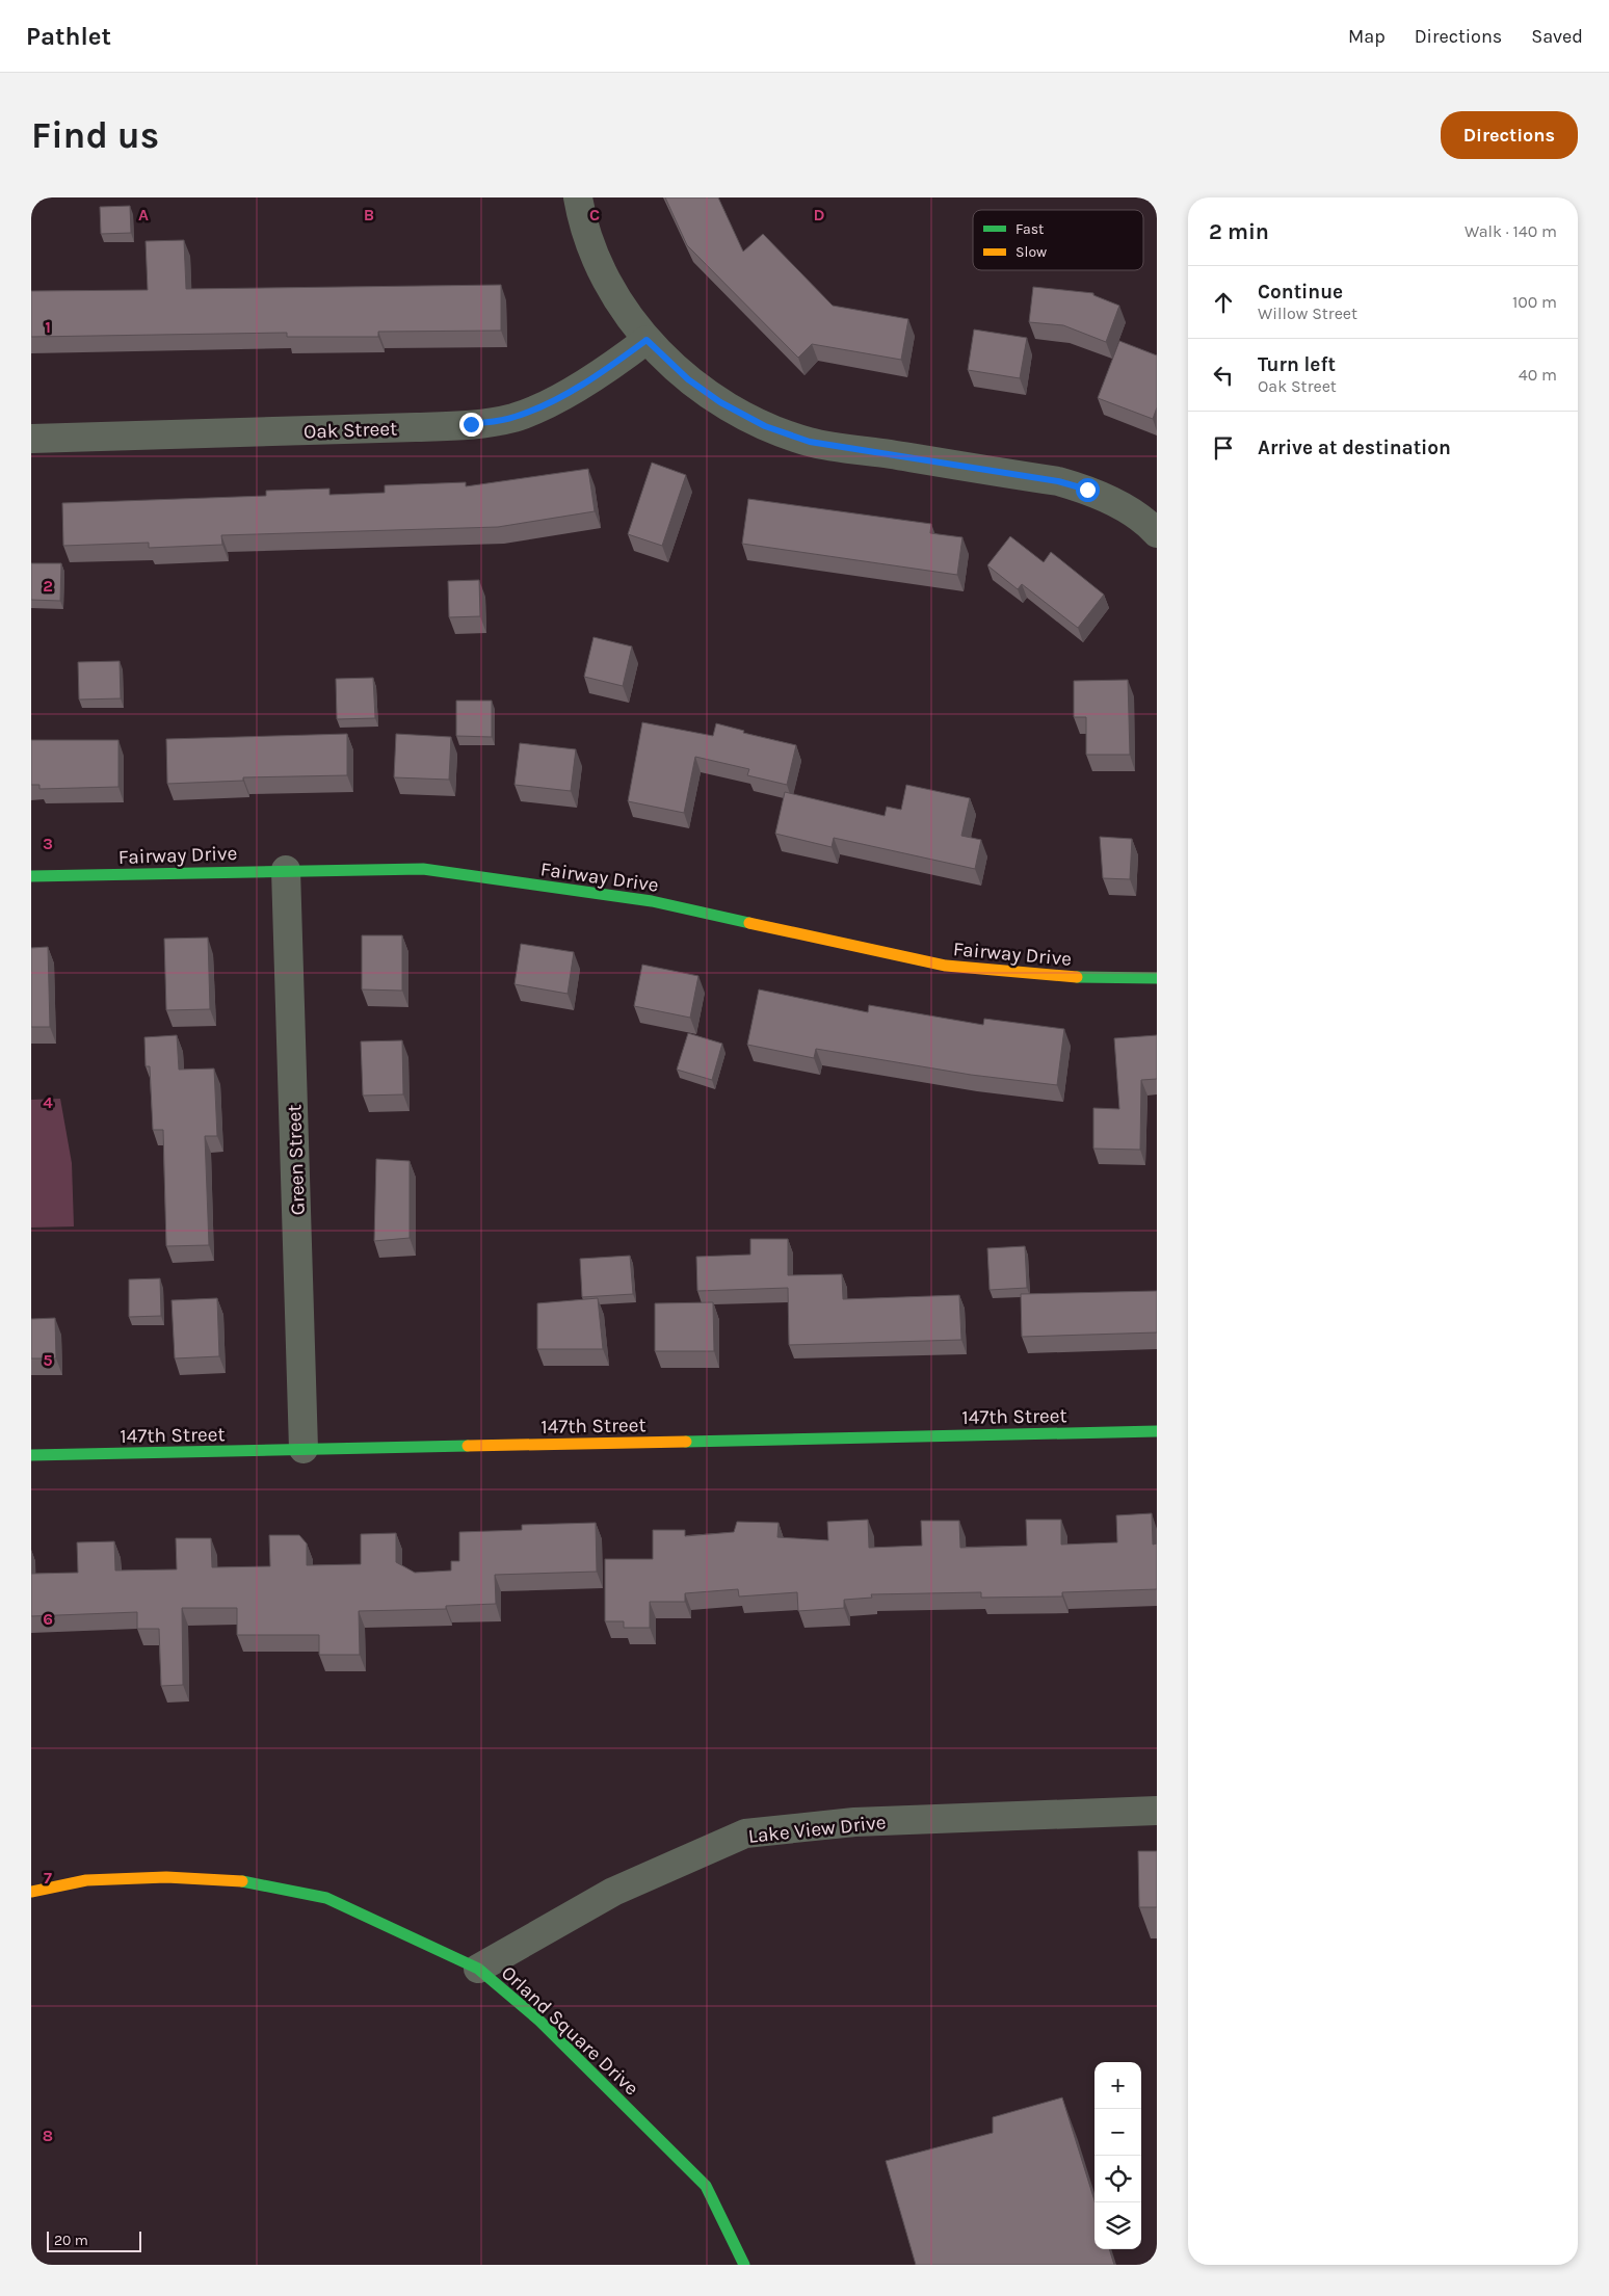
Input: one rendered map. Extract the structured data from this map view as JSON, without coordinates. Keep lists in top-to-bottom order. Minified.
{"streets":{"street":["Oak Street","Fairway Drive","Green Street","147th Street","Lake View Drive","Orland Square Drive"]},"crossings":[["Fairway Drive","Green Street"],["Green Street","147th Street"],["Lake View Drive","Orland Square Drive"]],"legend":["Fast","Slow"],"scale_bar":"20 m","page":{"header":"Pathlet","nav":["Map","Directions","Saved"],"buttons":"Directions","title":"Find us","heading":["2 min","Walk · 140 m"],"list":[["Continue","Willow Street","100 m"],["Turn left","Oak Street","40 m"],"Arrive at destination"],"map_buttons":["+","−"],"scale":"20 m"},"grid":{"columns":["A","B","C","D"],"rows":["1","2","3","4","5","6","7","8"]}}
